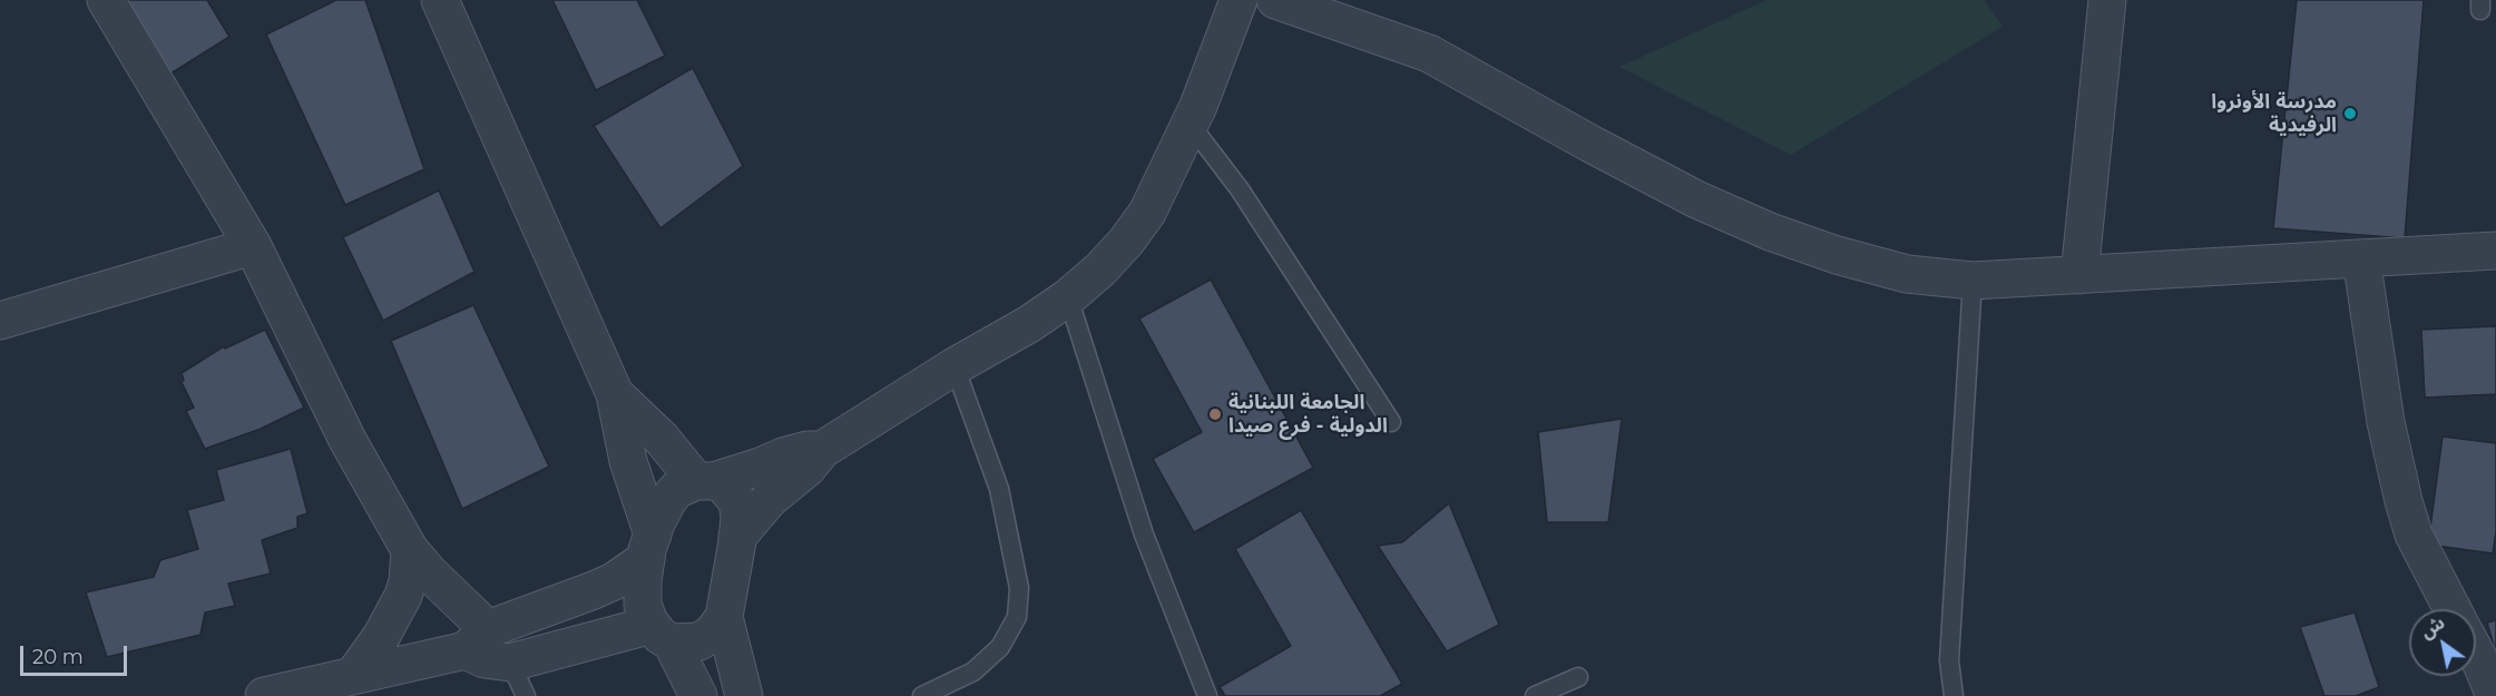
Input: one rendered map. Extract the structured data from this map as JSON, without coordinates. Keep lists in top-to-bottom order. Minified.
{"places":["مدرسة الأونروا الرفيدية","الجامعة اللبنانية الدولية - فرع صيدا"],"scale_bar":"20 m","north":"top left"}
